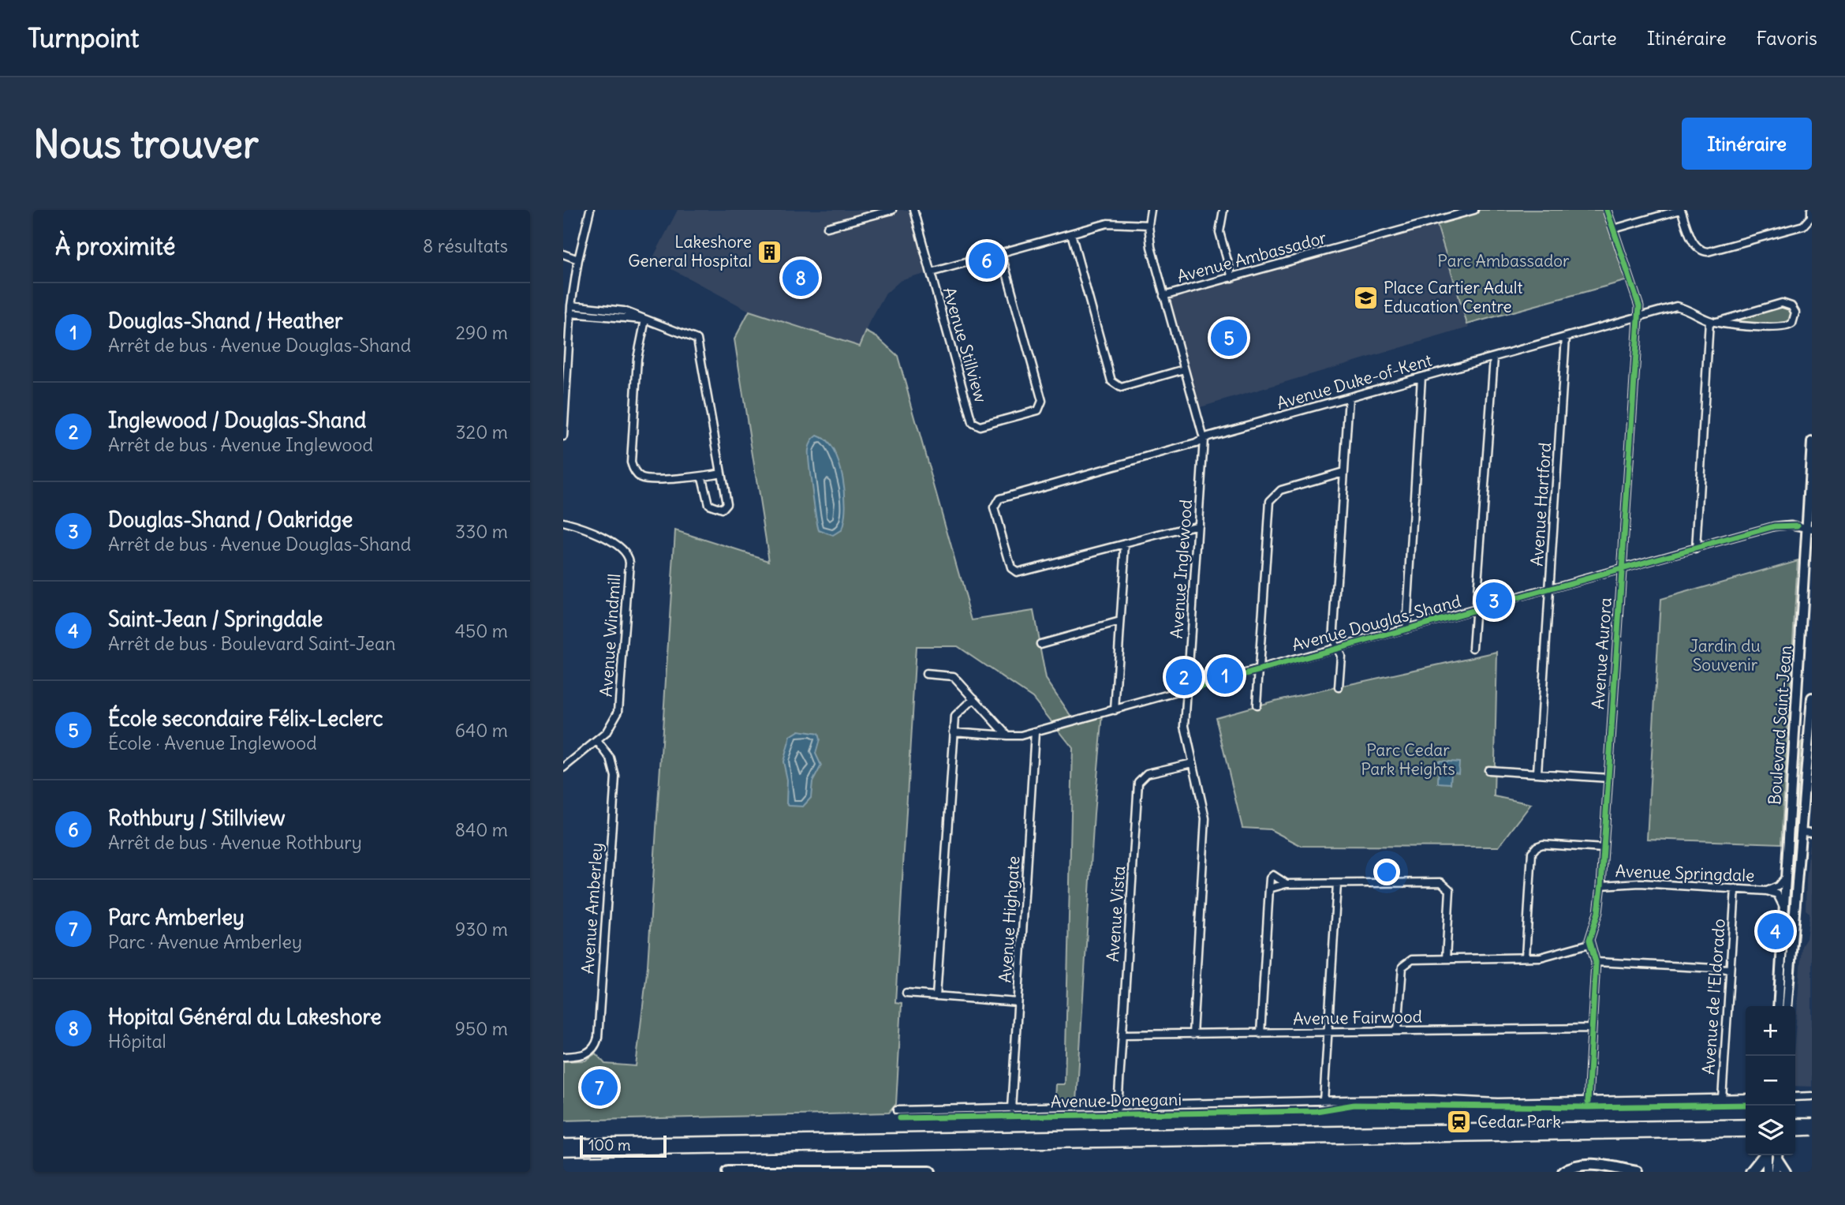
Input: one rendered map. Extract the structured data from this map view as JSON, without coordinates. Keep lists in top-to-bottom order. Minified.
{"streets":{"main road":["Boulevard Saint-Jean"],"street":["Avenue Ambassador","Avenue Stillview","Avenue Duke-of-Kent","Avenue Hartford","Avenue Inglewood","Avenue Douglas-Shand","Avenue Windmill","Avenue Aurora","Avenue Springdale","Avenue Amberley","Avenue Vista","Avenue Highgate","Avenue de l'Eldorado","Avenue Fairwood","Avenue Donegani"]},"crossings":[["Avenue Ambassador","Avenue Inglewood"],["Avenue Duke-of-Kent","Avenue Hartford"],["Avenue Duke-of-Kent","Avenue Inglewood"],["Avenue Duke-of-Kent","Avenue Aurora"],["Avenue Hartford","Avenue Douglas-Shand"],["Avenue Inglewood","Avenue Douglas-Shand"],["Avenue Inglewood","Avenue Vista"],["Avenue Inglewood","Avenue Fairwood"],["Avenue Douglas-Shand","Avenue Aurora"],["Avenue Douglas-Shand","Boulevard Saint-Jean"],["Avenue Douglas-Shand","Avenue Highgate"],["Avenue Windmill","Avenue Amberley"],["Avenue Aurora","Avenue Springdale"],["Avenue Springdale","Avenue de l'Eldorado"],["Avenue Vista","Avenue Fairwood"],["Avenue Vista","Avenue Donegani"],["Avenue Highgate","Avenue Donegani"],["Avenue de l'Eldorado","Avenue Donegani"]],"parks":["Parc Ambassador","Jardin du Souvenir","Parc Cedar Park Heights"],"places":{"building":["Lakeshore General Hospital"],"school or university":["Place Cartier Adult Education Centre"],"station":["Cedar Park"]},"scale_bar":"100 m","page":{"header":"Turnpoint","nav":["Carte","Itinéraire","Favoris"],"buttons":"Itinéraire","title":"Nous trouver","heading":["À proximité","8 résultats"],"pins":["6","8","5","3","1","2","4","7"],"list":[{"mark":"1","name":"Douglas-Shand / Heather","note":"Arrêt de bus · Avenue Douglas-Shand","value":"290 m"},{"mark":"2","name":"Inglewood / Douglas-Shand","note":"Arrêt de bus · Avenue Inglewood","value":"320 m"},{"mark":"3","name":"Douglas-Shand / Oakridge","note":"Arrêt de bus · Avenue Douglas-Shand","value":"330 m"},{"mark":"4","name":"Saint-Jean / Springdale","note":"Arrêt de bus · Boulevard Saint-Jean","value":"450 m"},{"mark":"5","name":"École secondaire Félix-Leclerc","note":"École · Avenue Inglewood","value":"640 m"},{"mark":"6","name":"Rothbury / Stillview","note":"Arrêt de bus · Avenue Rothbury","value":"840 m"},{"mark":"7","name":"Parc Amberley","note":"Parc · Avenue Amberley","value":"930 m"},{"mark":"8","name":"Hopital Général du Lakeshore","note":"Hôpital","value":"950 m"}],"map_buttons":["+","−"],"scale":"100 m"}}
